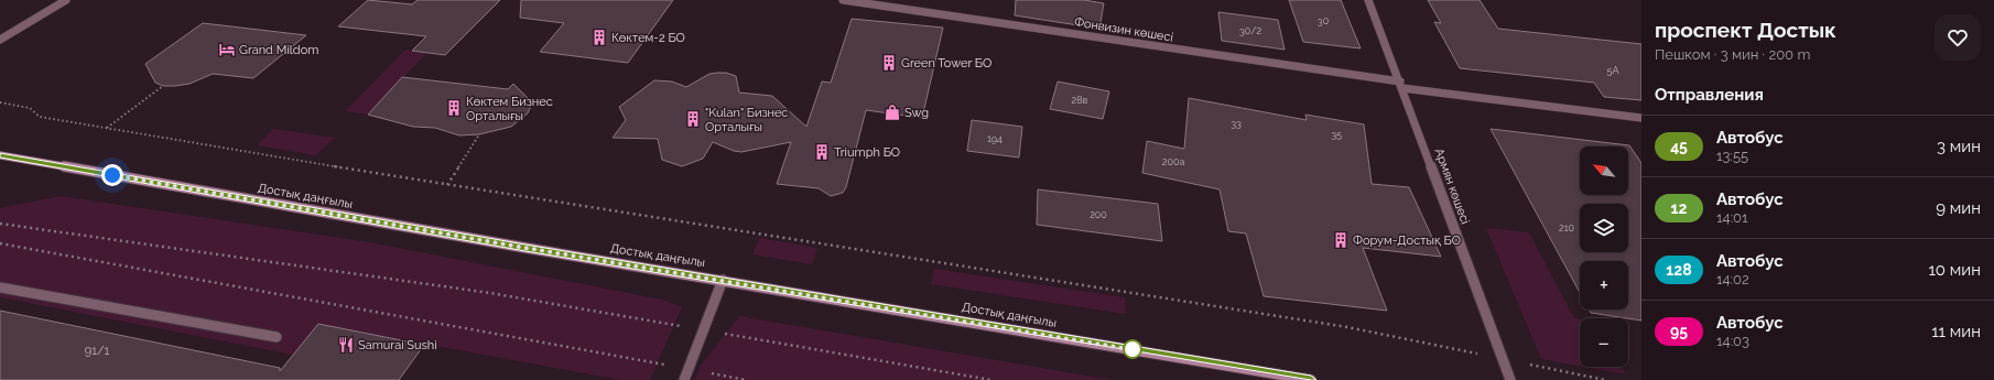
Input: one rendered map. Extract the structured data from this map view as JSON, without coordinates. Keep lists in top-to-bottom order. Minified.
{"streets":{"main road":["Достық даңғылы"],"street":["Фонвизин көшесі","Армян көшесі"]},"crossings":[["Фонвизин көшесі","Армян көшесі"]],"places":{"building":["Көктем-2 БО","Green Tower БО","Көктем Бизнес Орталығы","\"Kulan\" Бизнес Орталығы","Triumph БО","Форум-Достық БО"],"hotel":["Grand Mildom"],"shop":["Swg"],"restaurant":["Samurai Sushi"]},"lines":["bus line 45"],"house_numbers":["30","30/2","5А","28в","33","35","194","200а","200","210","91/1"],"north":"top left","page":{"heading":[["проспект Достык","Пешком · 3 мин · 200 m"],"Отправления"],"list":[{"mark":"45","name":"Автобус","note":"13:55","value":"3 мин"},{"mark":"12","name":"Автобус","note":"14:01","value":"9 мин"},{"mark":"128","name":"Автобус","note":"14:02","value":"10 мин"},{"mark":"95","name":"Автобус","note":"14:03","value":"11 мин"}],"map_buttons":["+","−"]}}
